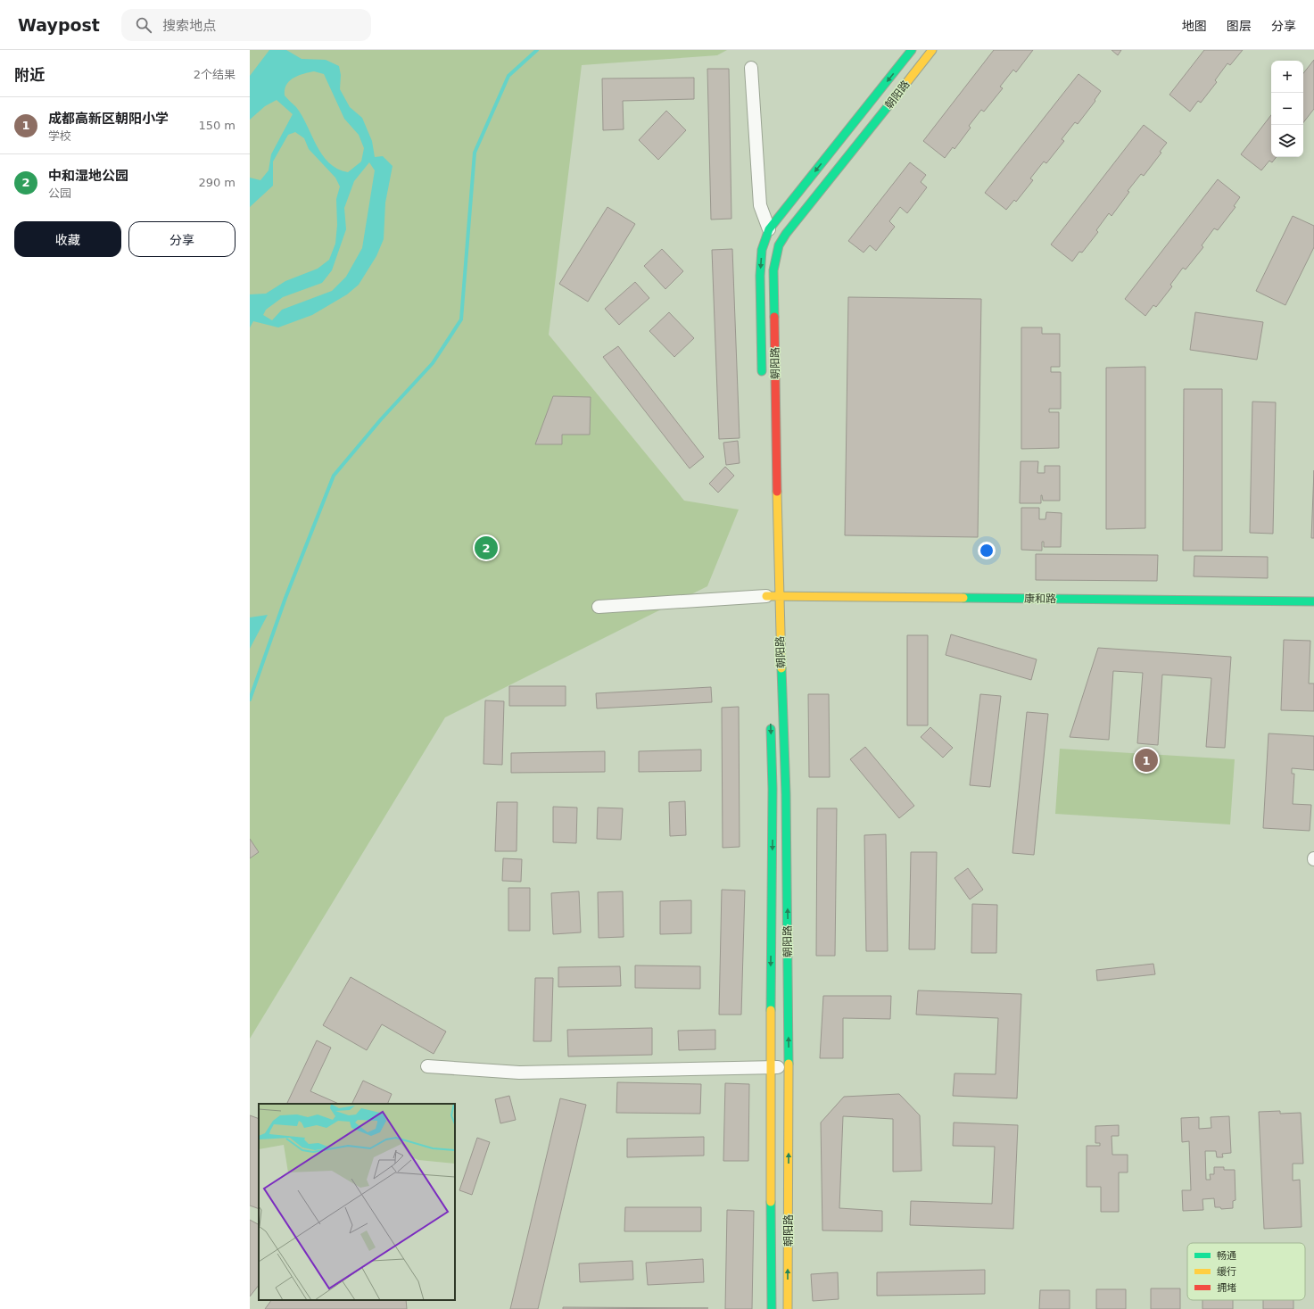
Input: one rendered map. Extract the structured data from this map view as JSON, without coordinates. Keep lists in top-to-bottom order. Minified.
{"streets":{"main road":["朝阳路","康和路"]},"crossings":[["朝阳路","康和路"]],"legend":["畅通","缓行","拥堵"],"page":{"header":"Waypost","search":"搜索地点","nav":["地图","图层","分享"],"heading":["附近","2个结果"],"map_buttons":["+","−"],"list":[{"mark":"1","name":"成都高新区朝阳小学","note":"学校","value":"150 m"},{"mark":"2","name":"中和湿地公园","note":"公园","value":"290 m"}],"buttons":["收藏","分享"],"pins":["2","1"]}}
